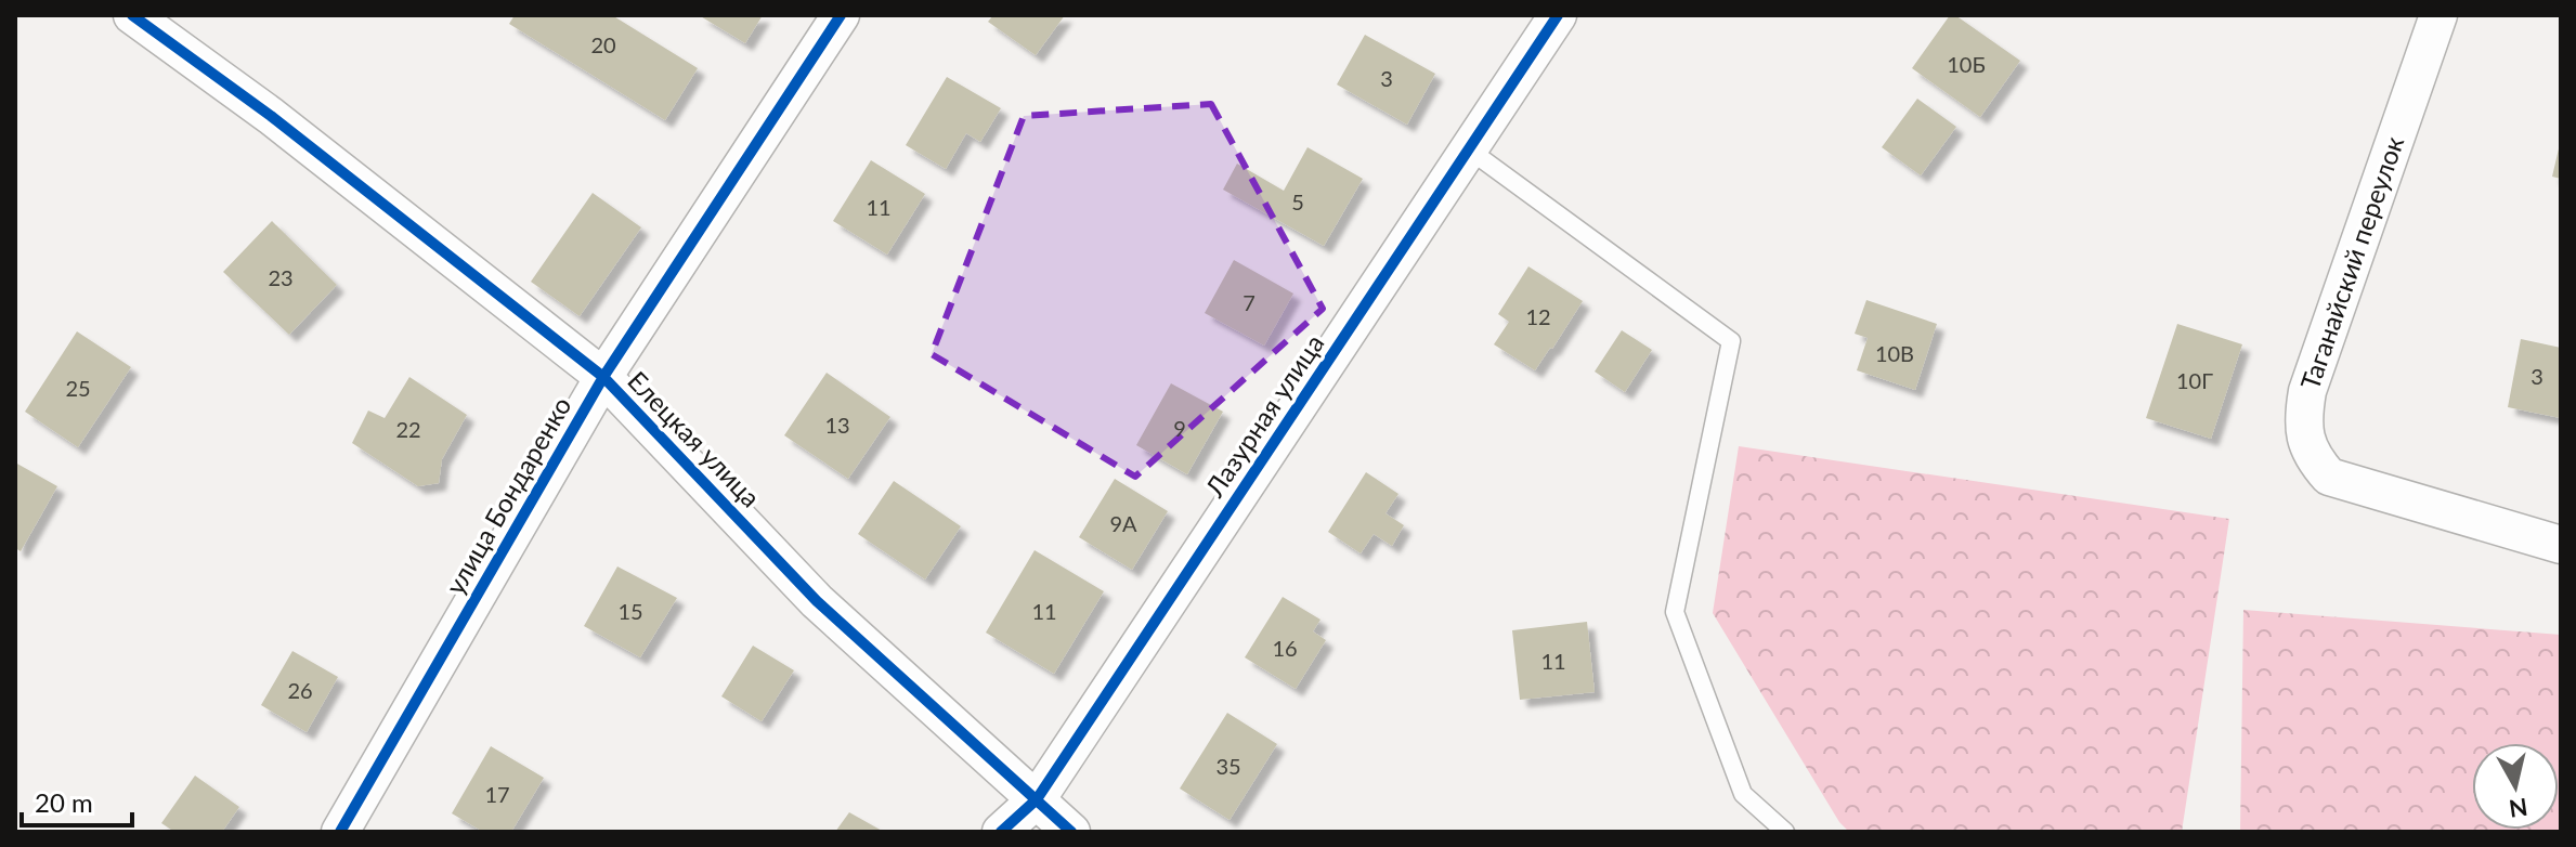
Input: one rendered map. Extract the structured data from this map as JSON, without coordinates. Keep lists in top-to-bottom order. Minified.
{"streets":{"street":["Таганайский переулок","Лазурная улица","Елецкая улица","улица Бондаренко"]},"crossings":[["Лазурная улица","Елецкая улица"],["Елецкая улица","улица Бондаренко"]],"house_numbers":["20","10Б","3","5","11","23","7","12","10В","3","10Г","25","13","9","22","9А","15","11","16","11","26","35","17"],"scale_bar":"20 m","north":"bottom"}
